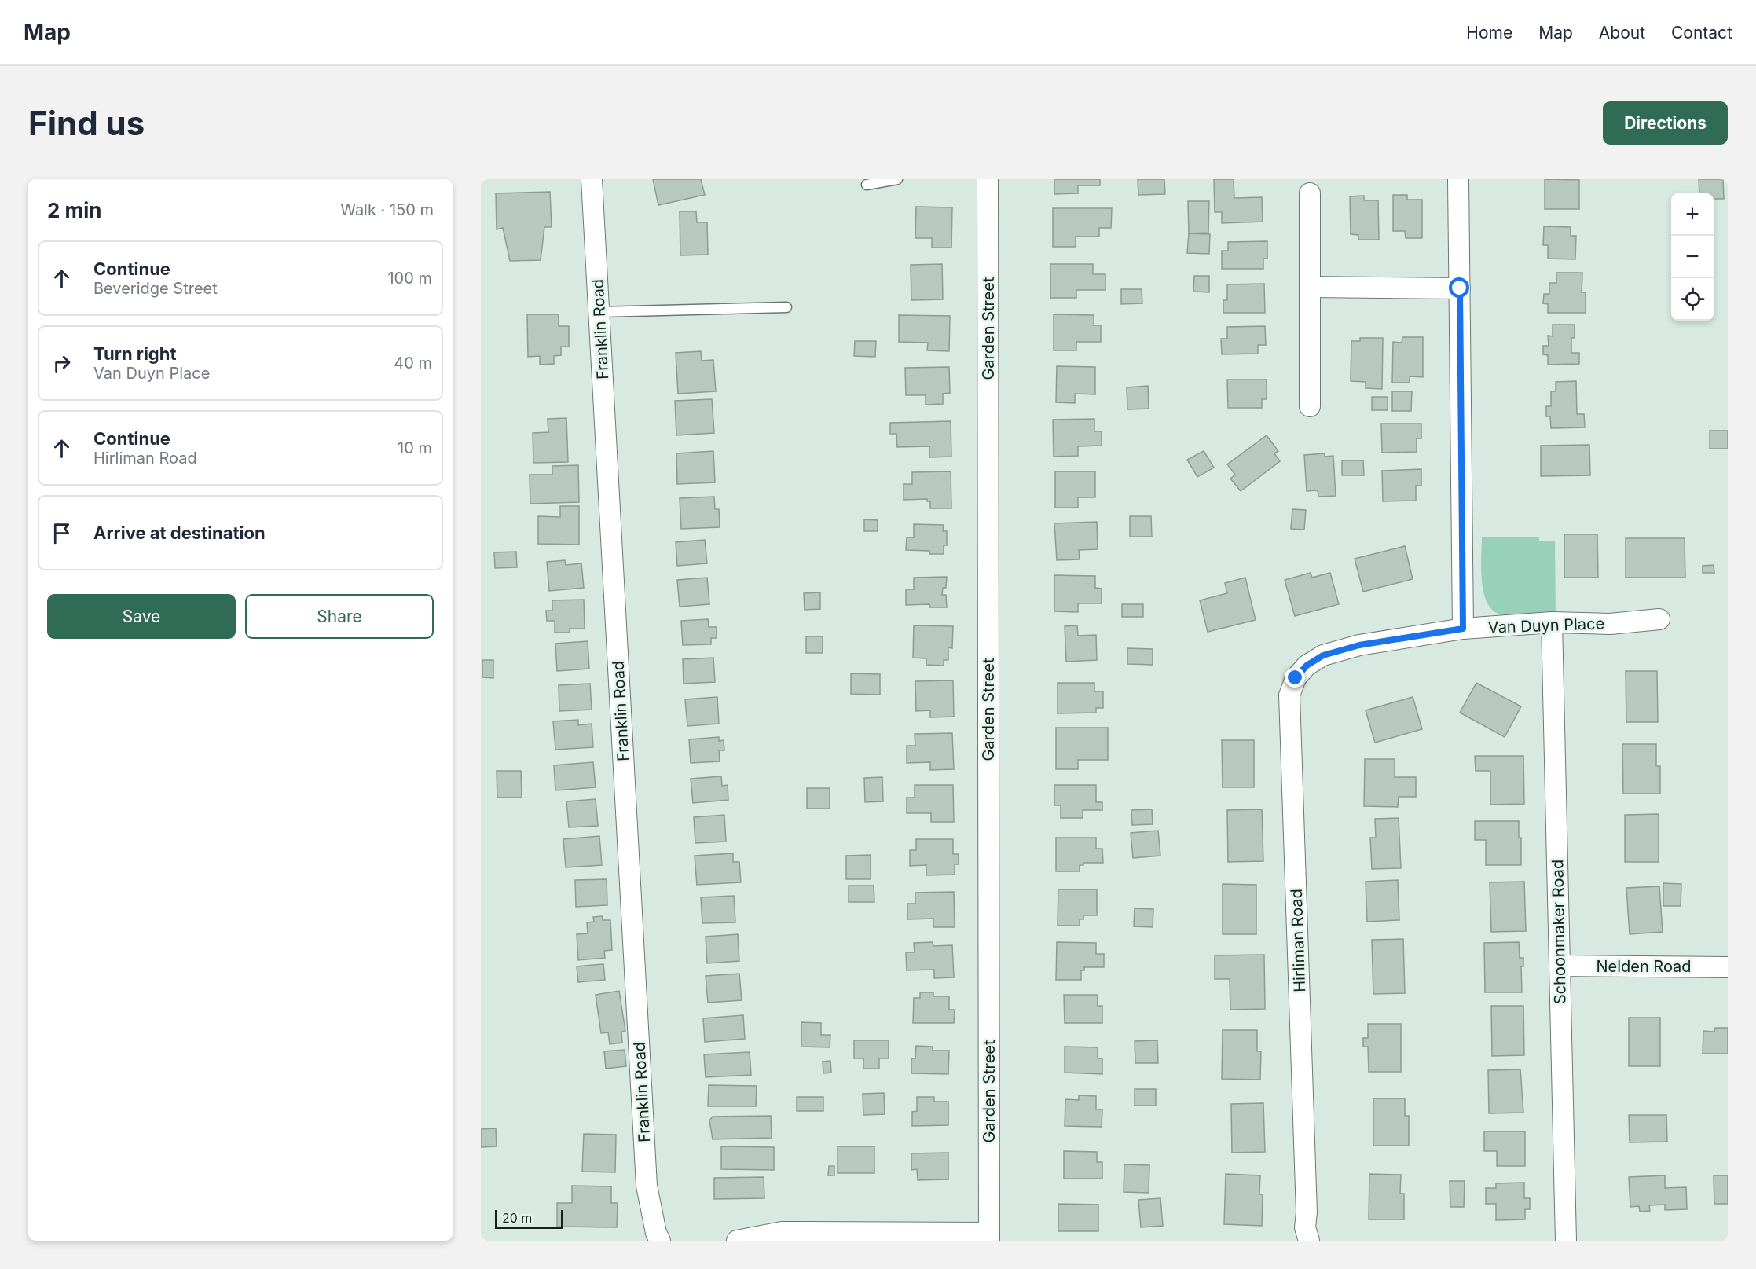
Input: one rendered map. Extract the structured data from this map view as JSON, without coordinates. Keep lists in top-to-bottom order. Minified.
{"streets":{"street":["Garden Street","Franklin Road","Van Duyn Place","Schoonmaker Road","Hirliman Road","Nelden Road"]},"crossings":[["Van Duyn Place","Schoonmaker Road"],["Van Duyn Place","Hirliman Road"],["Schoonmaker Road","Nelden Road"]],"scale_bar":"20 m","page":{"header":"Map","nav":["Home","Map","About","Contact"],"buttons":["Directions",["Save","Share"]],"title":"Find us","heading":["2 min","Walk · 150 m"],"map_buttons":["+","−"],"list":[["Continue","Beveridge Street","100 m"],["Turn right","Van Duyn Place","40 m"],["Continue","Hirliman Road","10 m"],"Arrive at destination"],"scale":"20 m"}}
